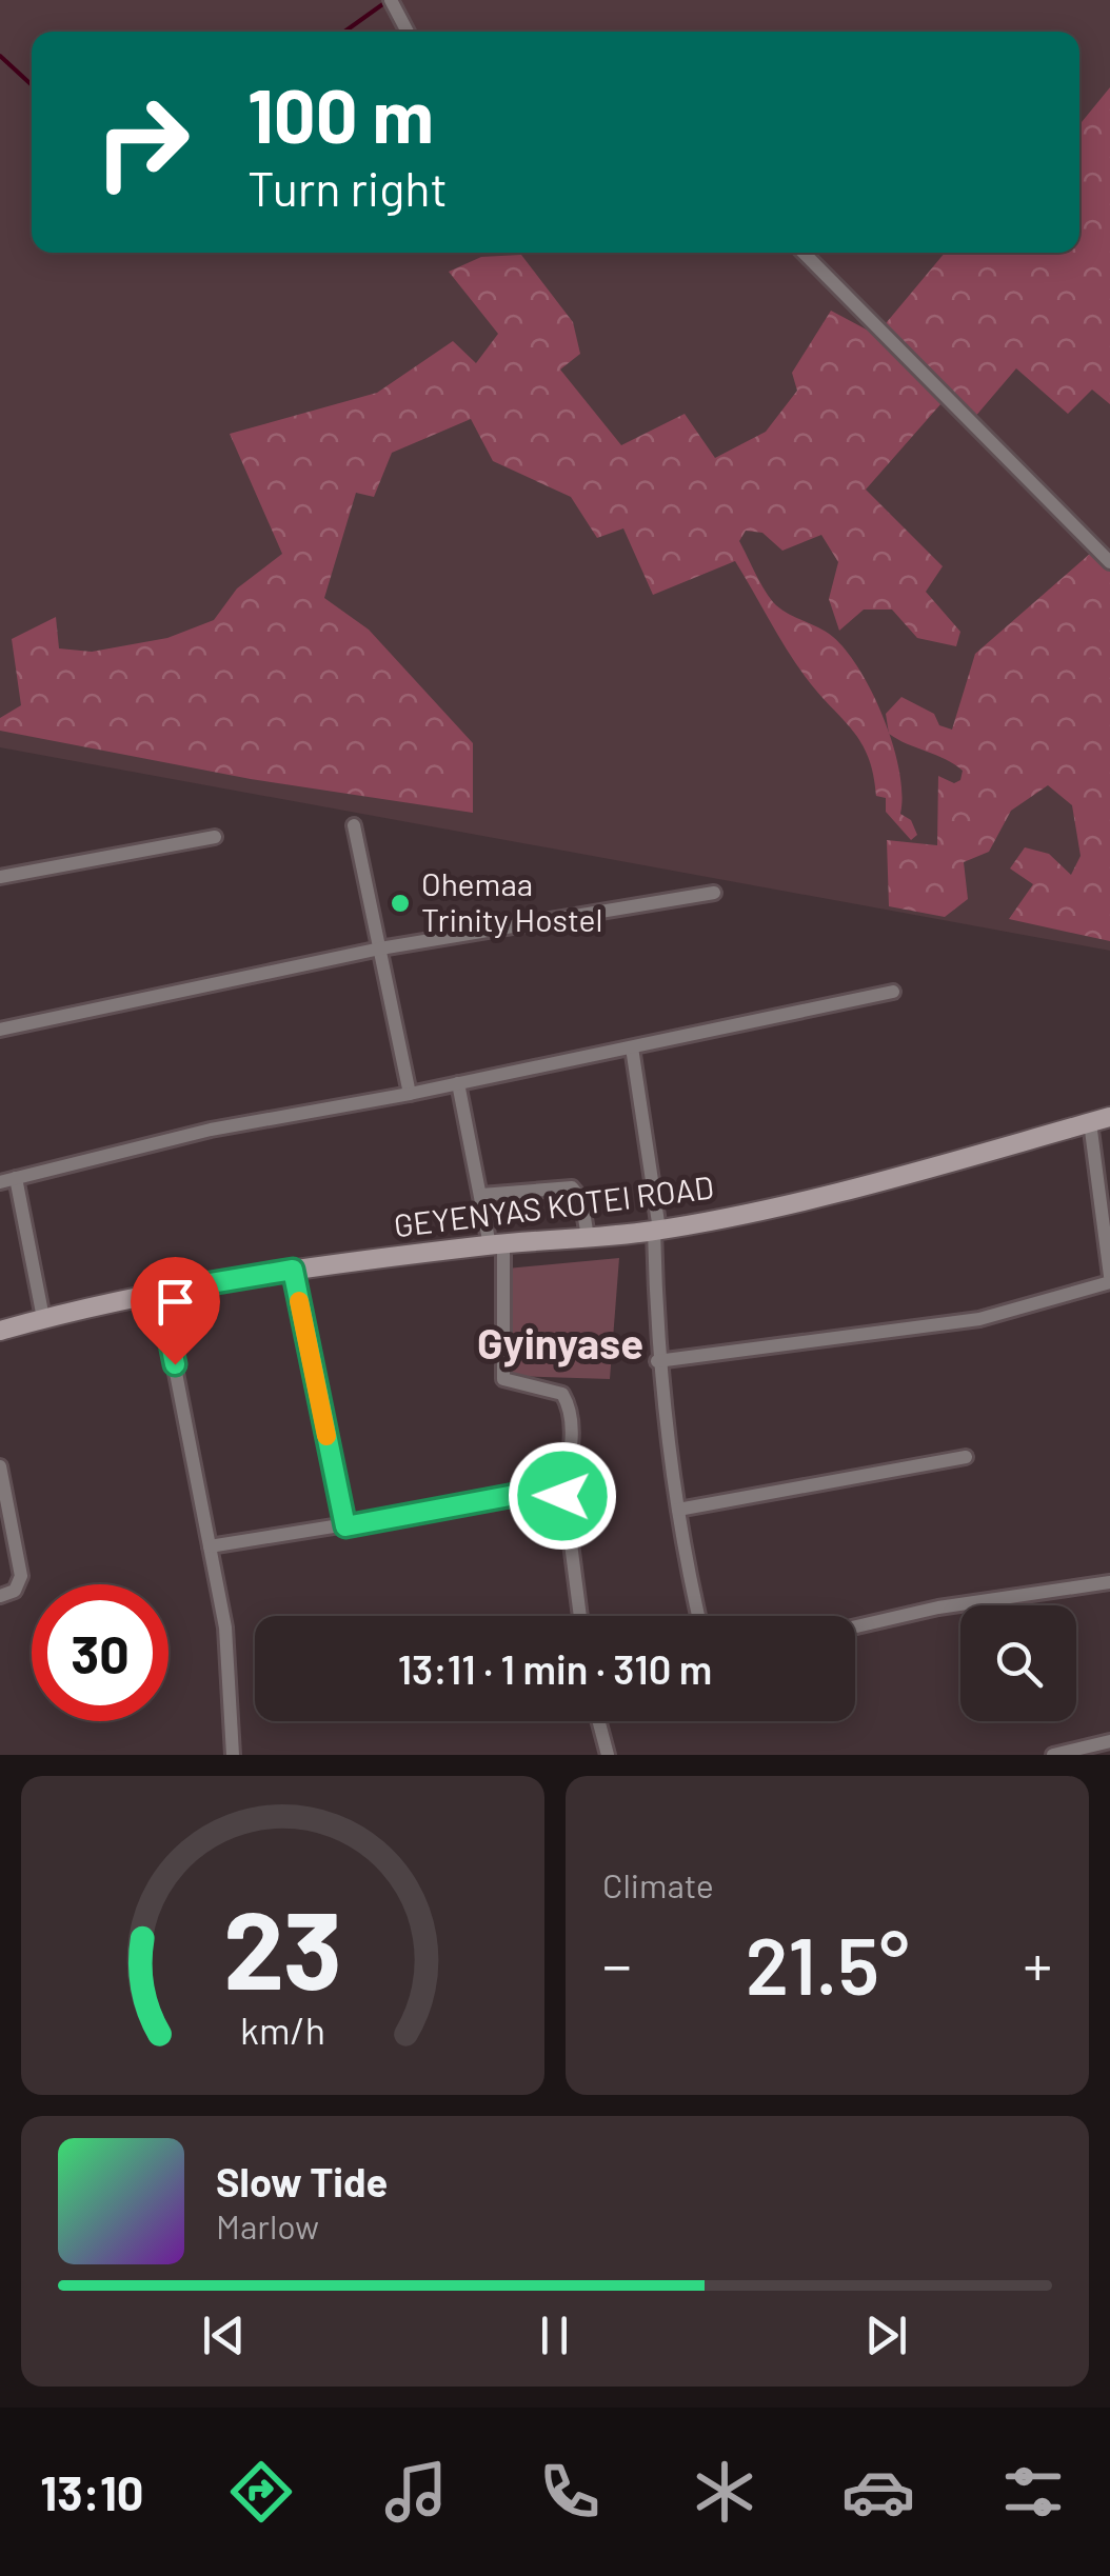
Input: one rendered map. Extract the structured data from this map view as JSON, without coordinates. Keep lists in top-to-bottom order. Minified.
{"streets":{"street":["GEYENYAS KOTEI ROAD"]},"districts":["Gyinyase"],"places":["Ohemaa Trinity Hostel"],"page":{"turn":["100 m","Turn right"],"limit":"30","trip":"13:11 · 1 min · 310 m","tile":"Climate","heat":["−","21.5°","+"],"song":["Slow Tide","Marlow"],"tabs":"13:10","gauge":["23","km/h"]}}
